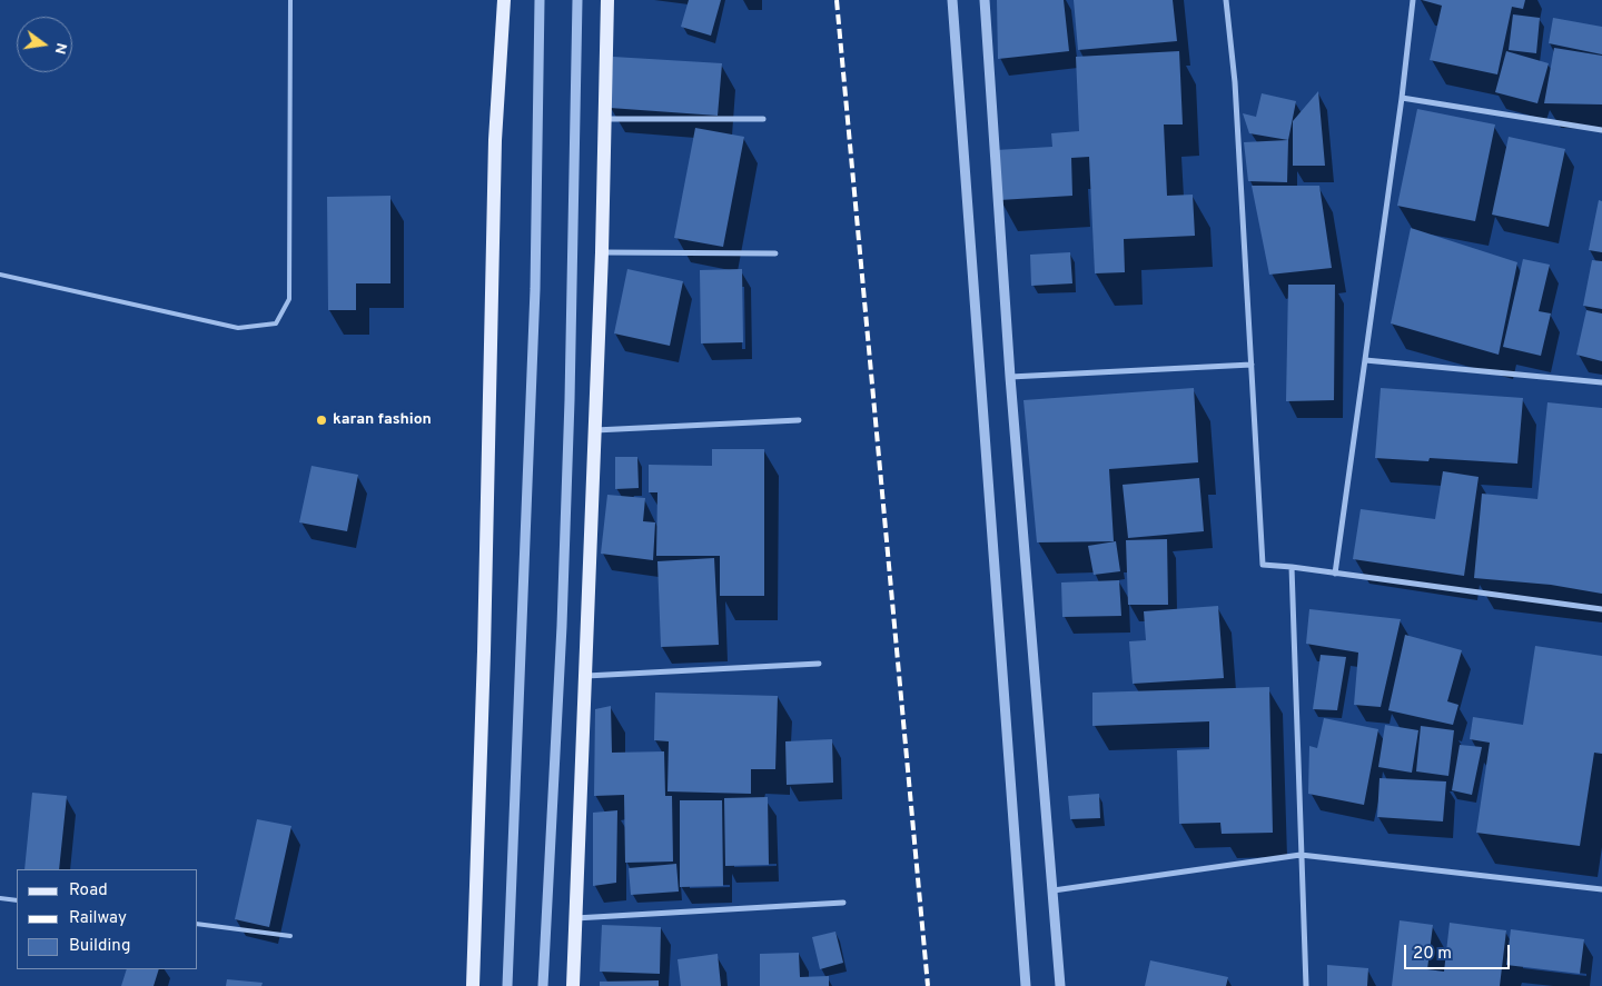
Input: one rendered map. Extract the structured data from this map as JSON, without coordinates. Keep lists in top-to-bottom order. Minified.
{"places":["karan fashion"],"legend":["Road","Railway","Building"],"scale_bar":"20 m","north":"right"}
